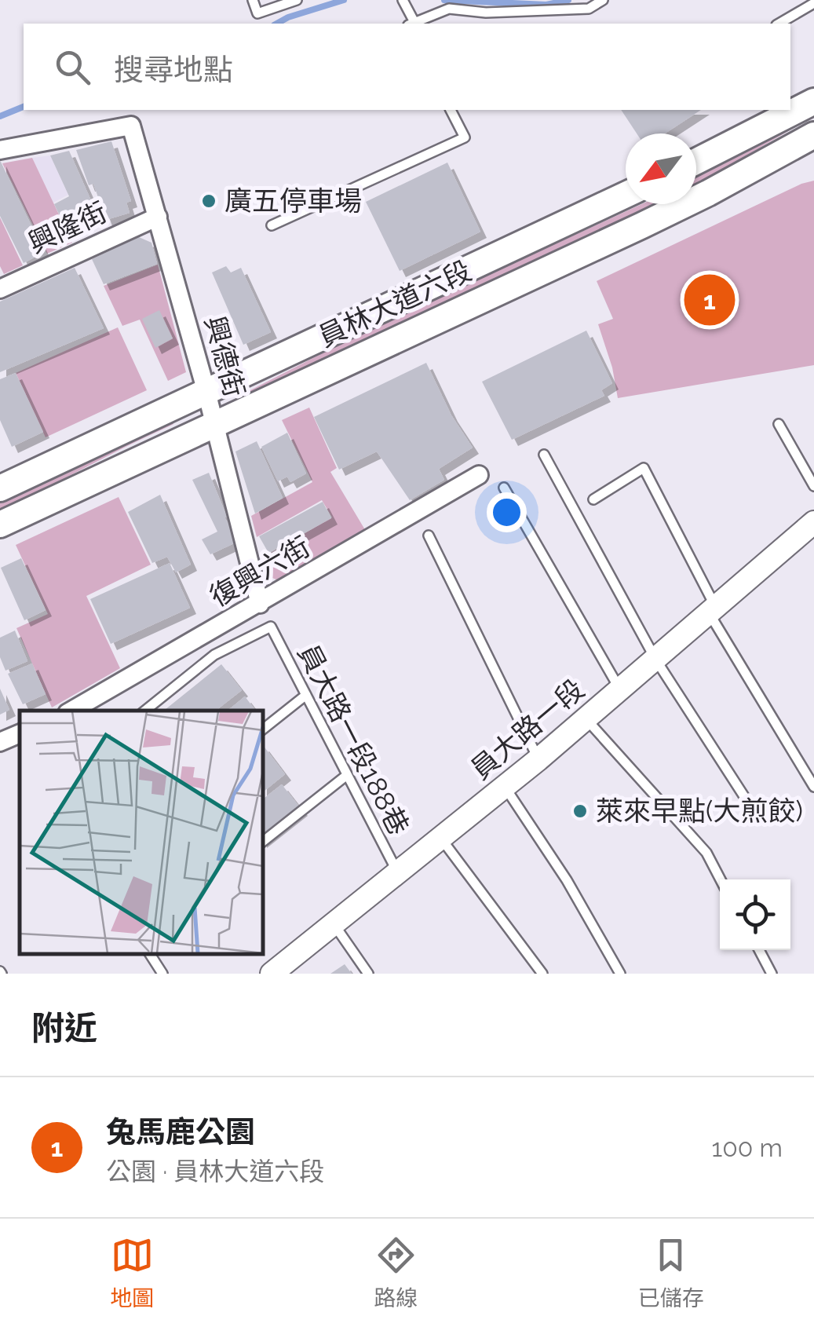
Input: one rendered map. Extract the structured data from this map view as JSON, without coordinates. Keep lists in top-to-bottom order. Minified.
{"streets":{"main road":["員林大道六段"],"street":["興隆街","興德街","復興六街","員大路一段"],"lane":["員大路一段188巷"]},"crossings":[["興隆街","興德街"],["員林大道六段","興德街"],["興德街","復興六街"],["員大路一段","員大路一段188巷"]],"places":["廣五停車場","萊來早點(大煎餃)"],"north":"bottom left","page":{"search":"搜尋地點","pins":"1","heading":"附近","list":[{"mark":"1","name":"兔馬鹿公園","note":"公園 · 員林大道六段","value":"100 m"}],"nav":["地圖","路線","已儲存"]}}
